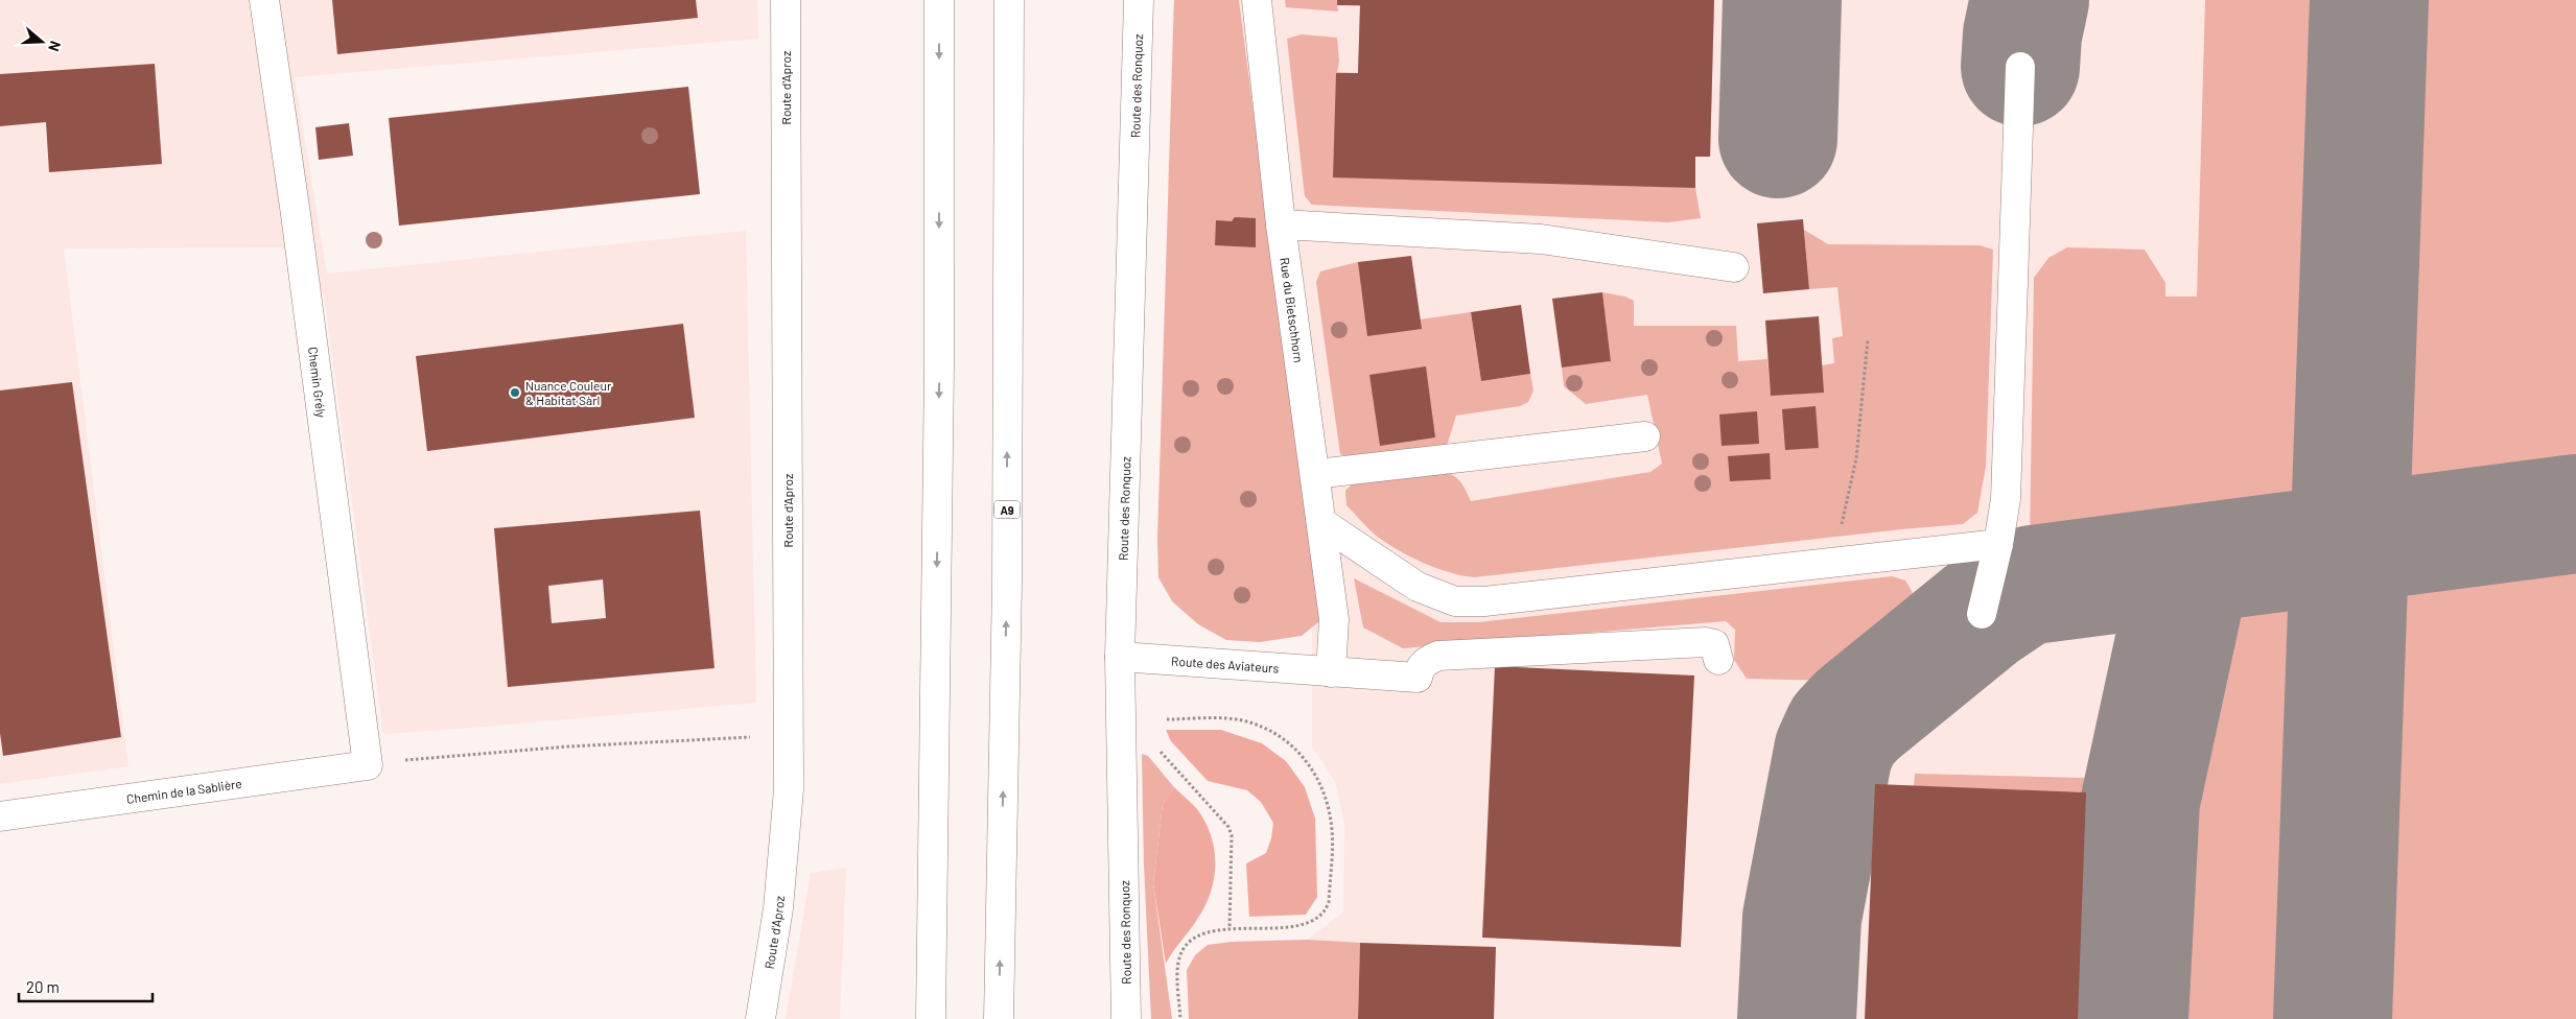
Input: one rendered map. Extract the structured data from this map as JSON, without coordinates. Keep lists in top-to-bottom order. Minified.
{"streets":{"main road":["Route des Ronquoz","Route d'Aproz","Rue du Bietschhorn","Chemin Grély","A9","Route des Aviateurs","Chemin de la Sablière"]},"crossings":[["Route des Ronquoz","Route des Aviateurs"],["Rue du Bietschhorn","Route des Aviateurs"],["Chemin Grély","Chemin de la Sablière"]],"places":["Nuance Couleur & Habitat Sàrl"],"scale_bar":"20 m","north":"right"}
